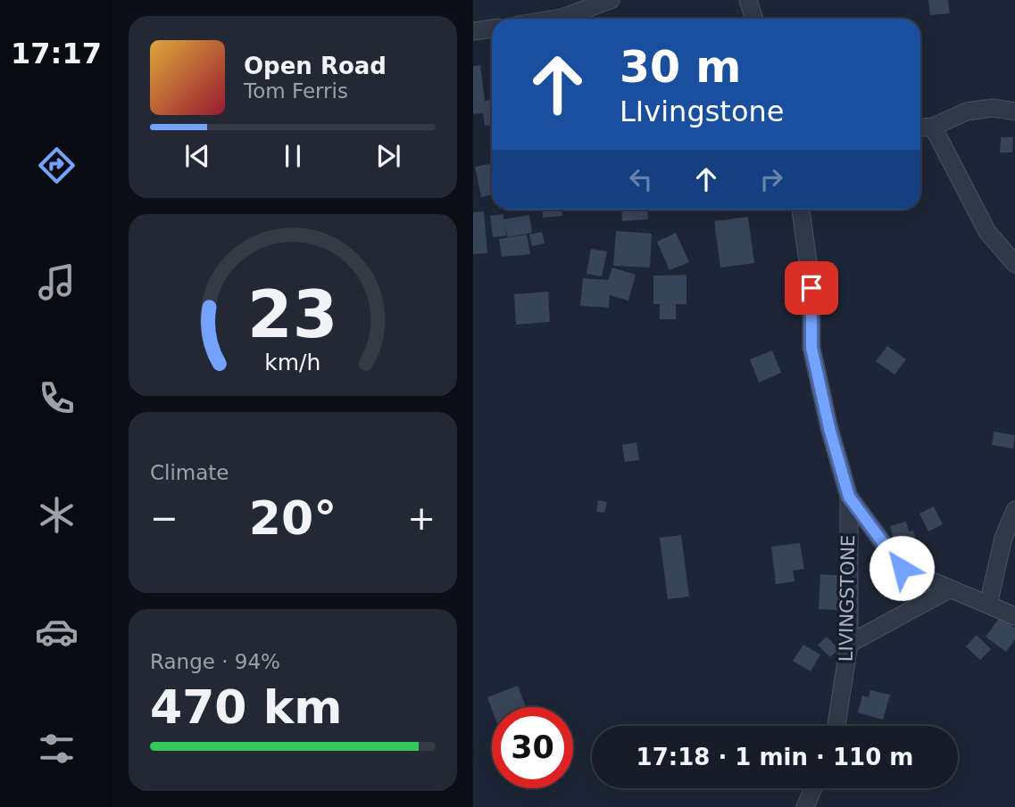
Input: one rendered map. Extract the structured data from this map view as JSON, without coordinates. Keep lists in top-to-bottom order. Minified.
{"streets":{"street":["LIVINGSTONE"]},"page":{"tabs":"17:17","turn":["30 m","LIvingstone"],"song":["Open Road","Tom Ferris"],"tile":["Climate",["Range · 94%","470 km"]],"heat":["−","20°","+"],"limit":"30","trip":"17:18 · 1 min · 110 m","gauge":["23","km/h"]}}
